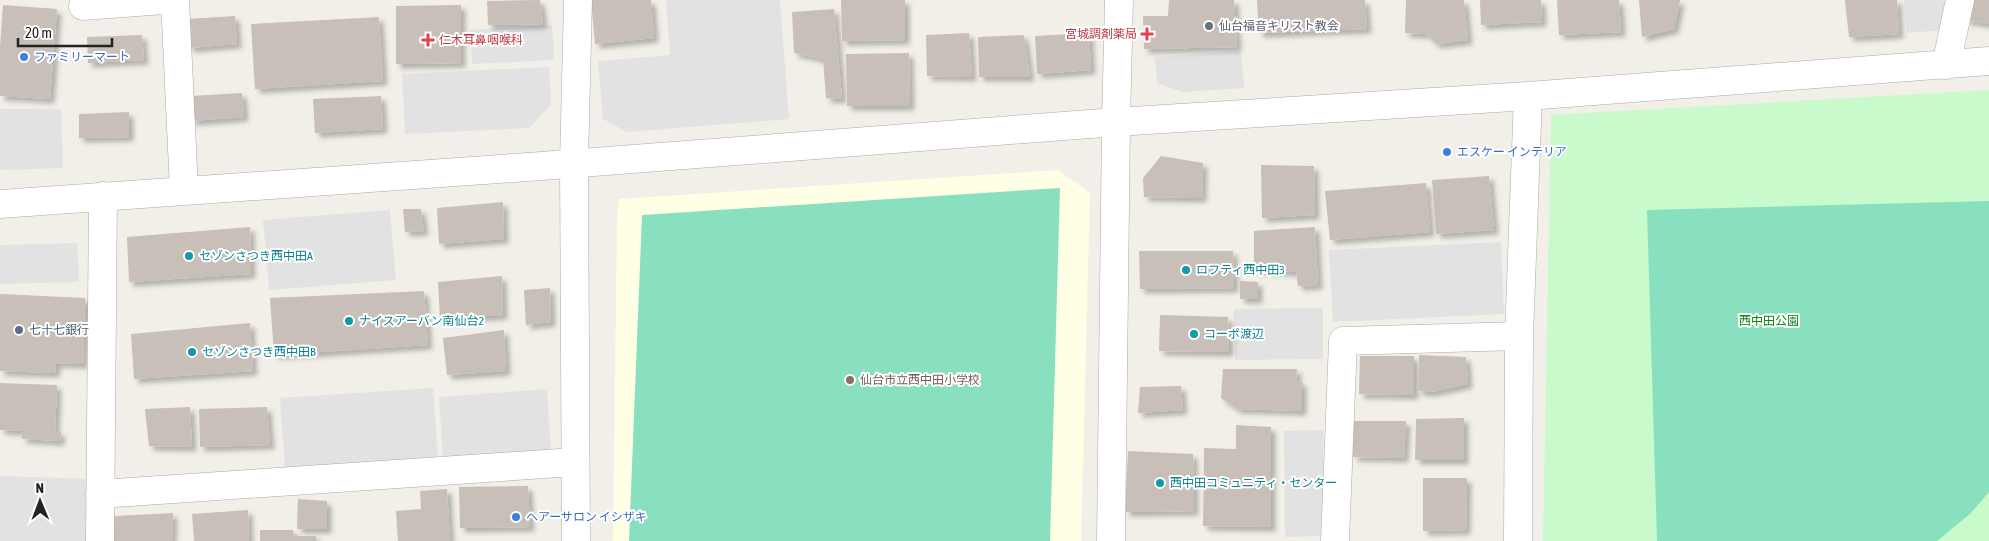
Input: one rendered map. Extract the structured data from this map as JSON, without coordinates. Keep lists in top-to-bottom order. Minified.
{"parks":["西中田公園"],"places":{"other":["仙台福音キリスト教会","ファミリーマート","エスケー インテリア","セゾンさつき西中田A","ロフティ西中田3","ナイスアーバン南仙台2","七十七銀行","コーポ渡辺","セゾンさつき西中田B","仙台市立西中田小学校","西中田コミュニティ・センター","ヘアーサロン イシザキ"],"health":["宮城調剤薬局","仁木耳鼻咽喉科"]},"scale_bar":"20 m","north":"top"}
